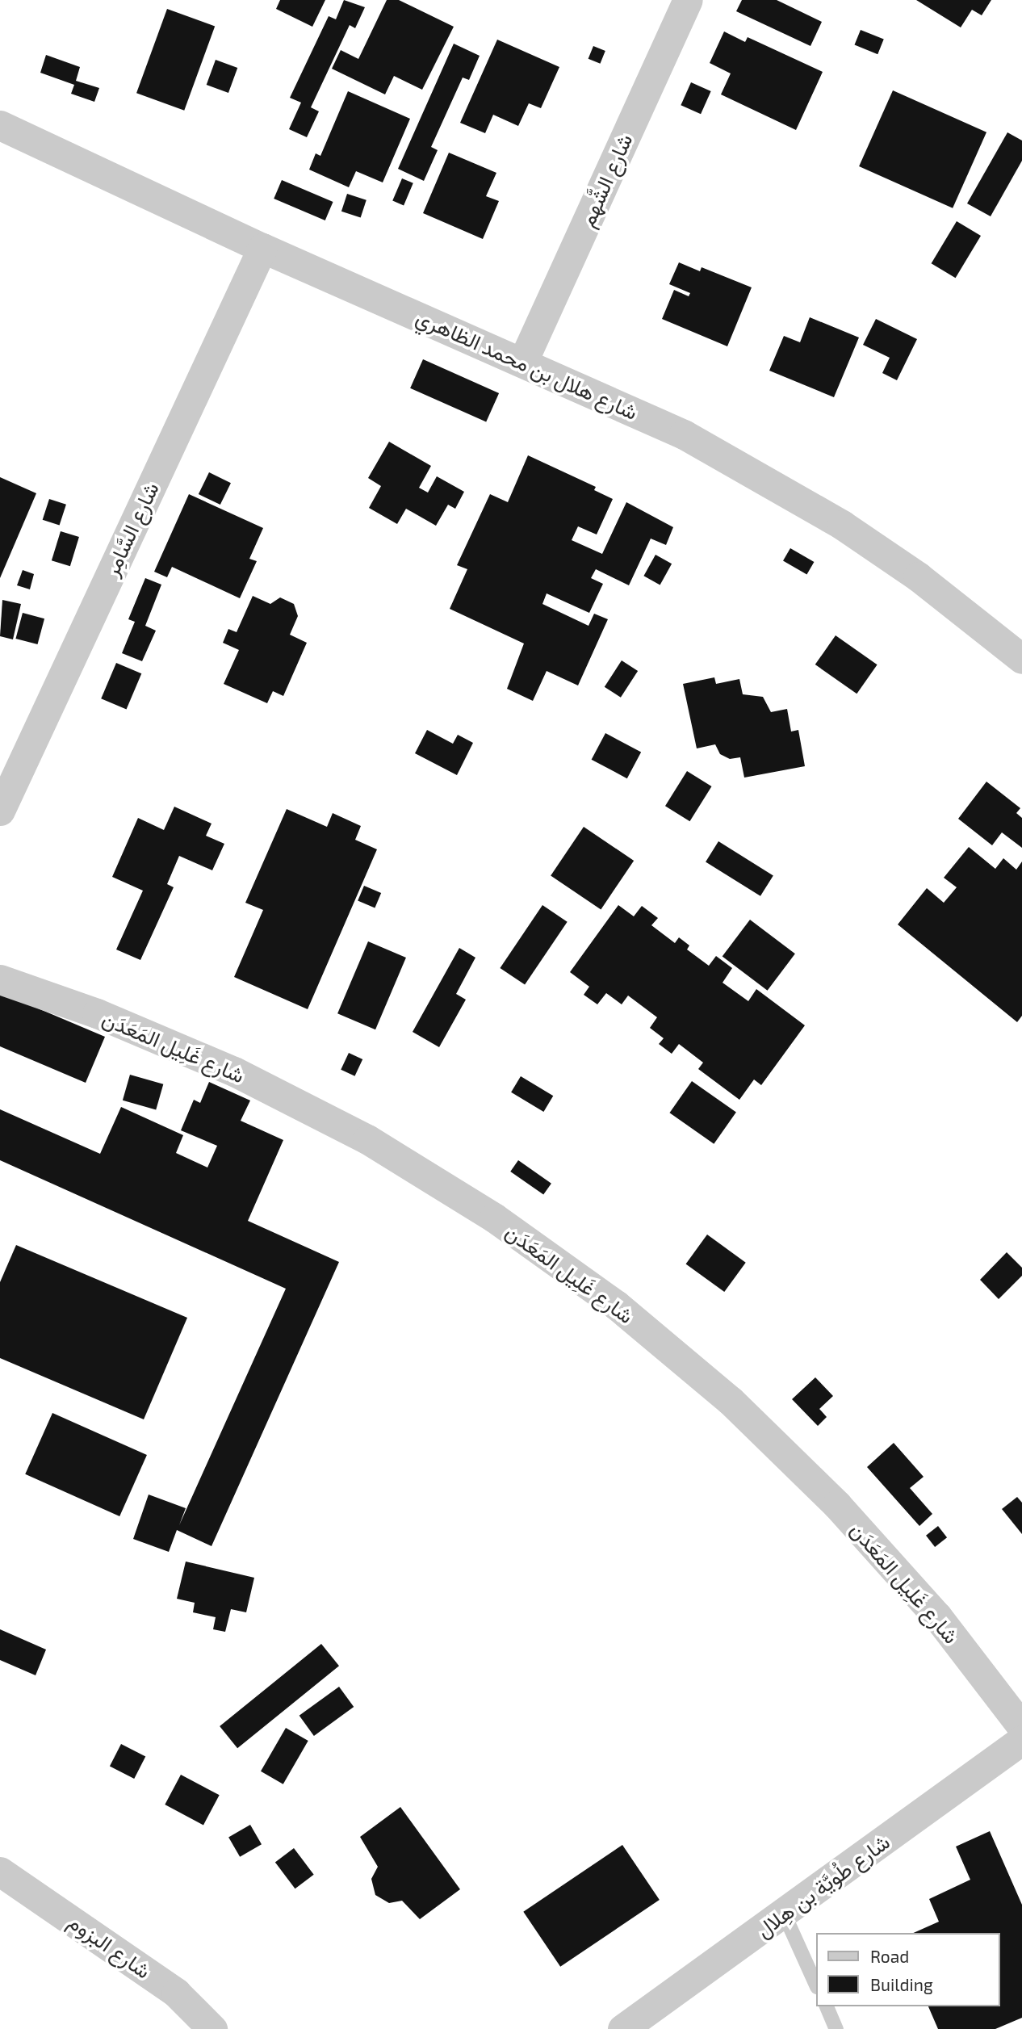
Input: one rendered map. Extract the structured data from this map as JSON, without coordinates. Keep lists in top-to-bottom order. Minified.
{"streets":{"street":["شارع الشَّهم","شارع هلال بن محمد الظاهري","شارع السَّامِر","شارع غَلِيل المَعَدَن","شارع طُويَّة بن هِلال","شارع البزوم"]},"crossings":[["شارع الشَّهم","شارع هلال بن محمد الظاهري"],["شارع هلال بن محمد الظاهري","شارع السَّامِر"]],"legend":["Road","Building"]}
